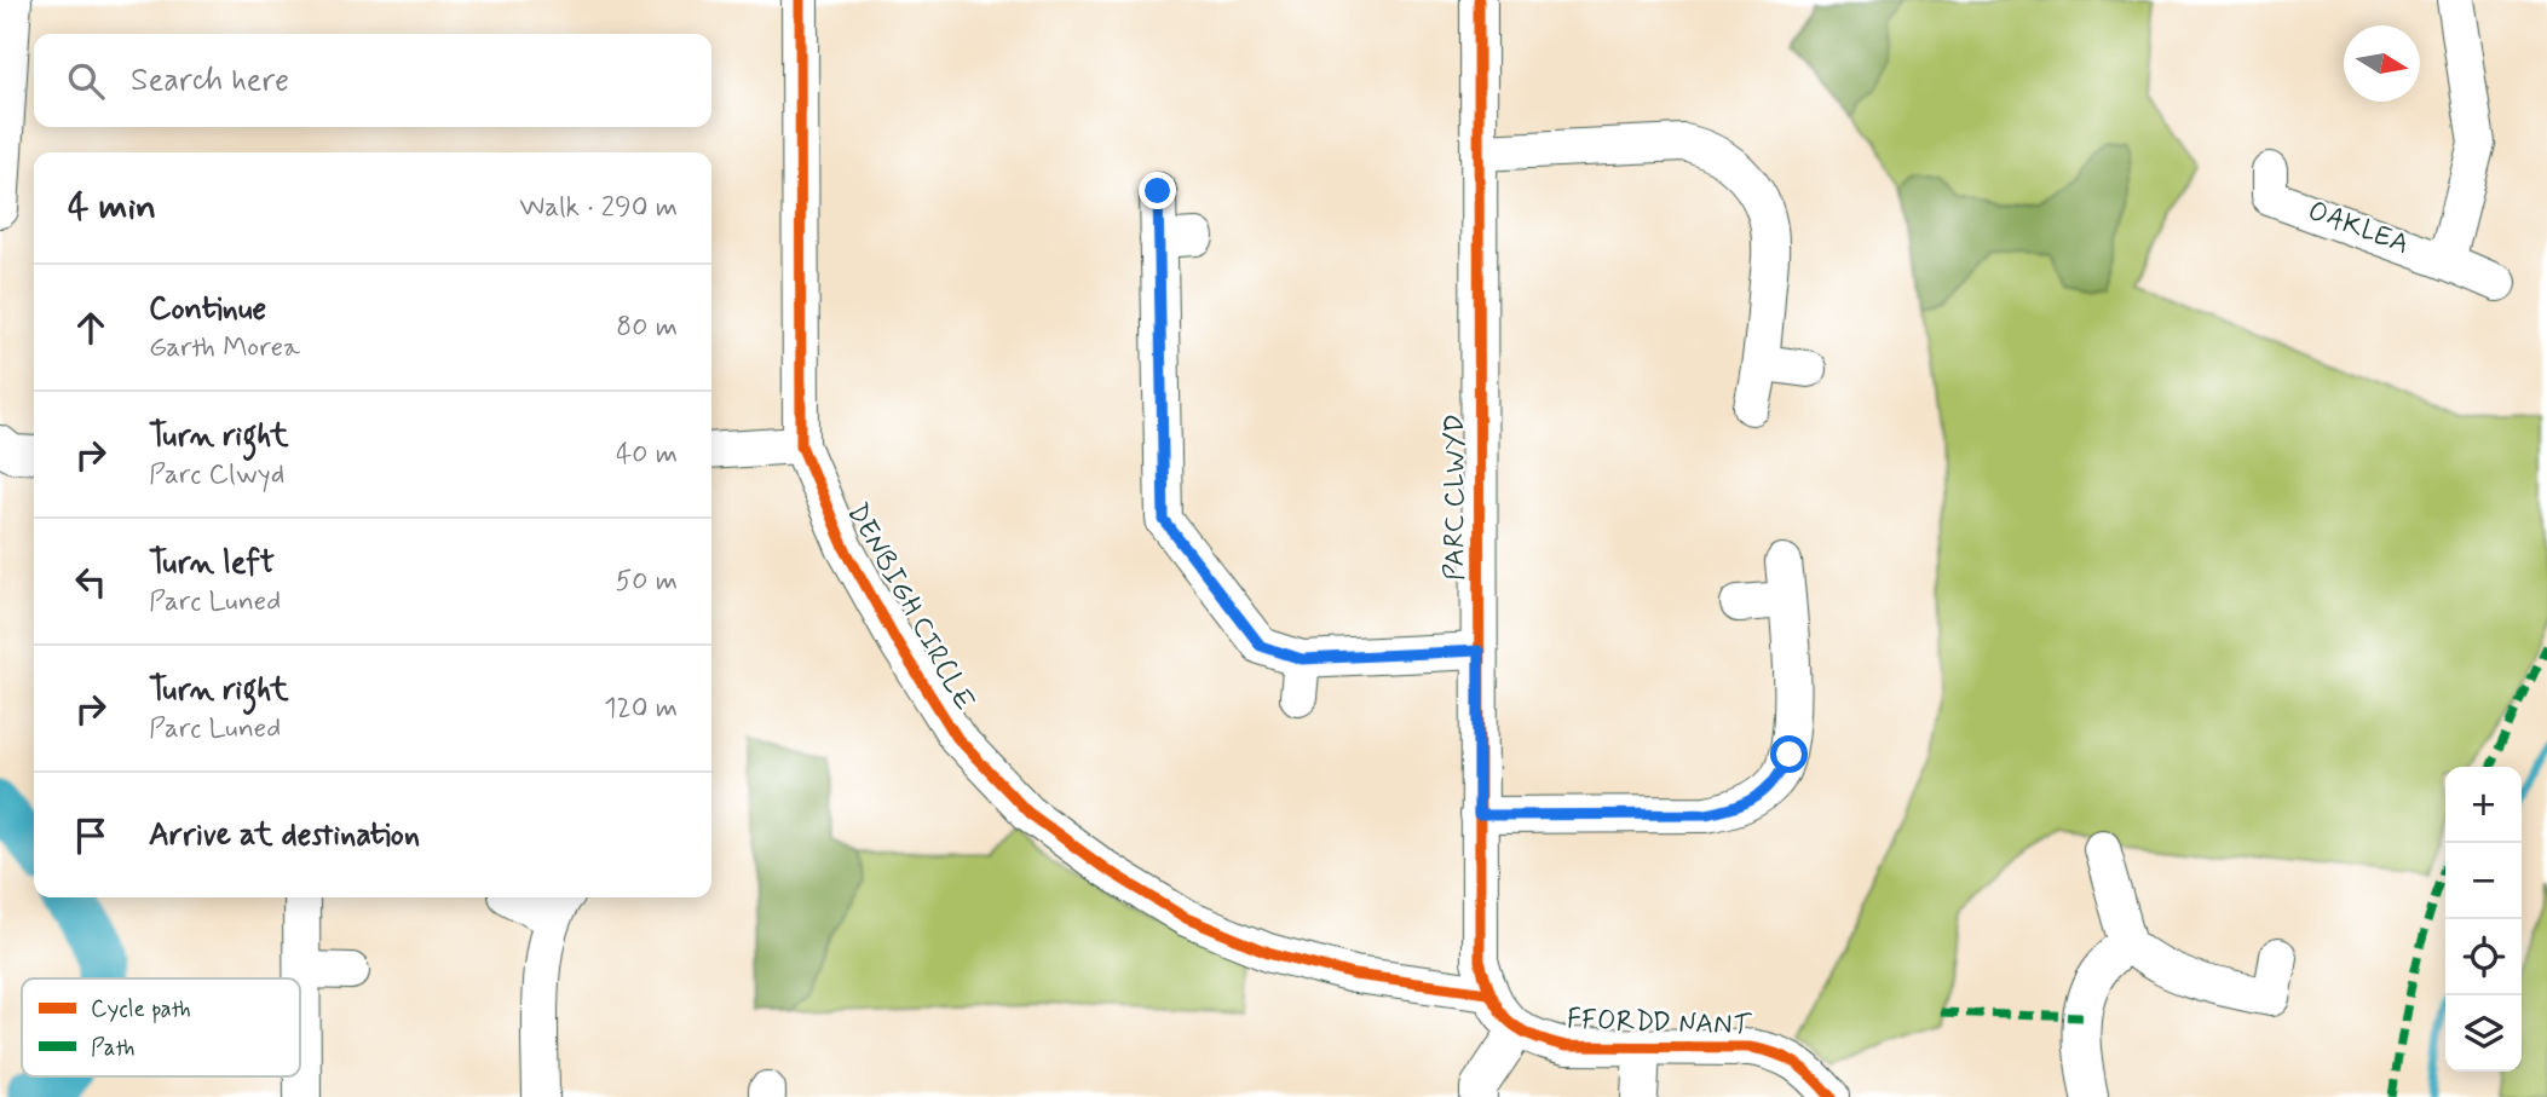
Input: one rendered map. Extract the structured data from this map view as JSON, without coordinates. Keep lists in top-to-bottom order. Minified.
{"streets":{"street":["OAKLEA","PARC CLWYD","DENBIGH CIRCLE","FFORDD NANT"]},"crossings":[["PARC CLWYD","DENBIGH CIRCLE"],["PARC CLWYD","FFORDD NANT"],["DENBIGH CIRCLE","FFORDD NANT"]],"legend":["Cycle path","Path"],"north":"right","page":{"search":"Search here","heading":["4 min","Walk · 290 m"],"list":[["Continue","Garth Morea","80 m"],["Turn right","Parc Clwyd","40 m"],["Turn left","Parc Luned","50 m"],["Turn right","Parc Luned","120 m"],"Arrive at destination"],"map_buttons":["+","−"]}}
